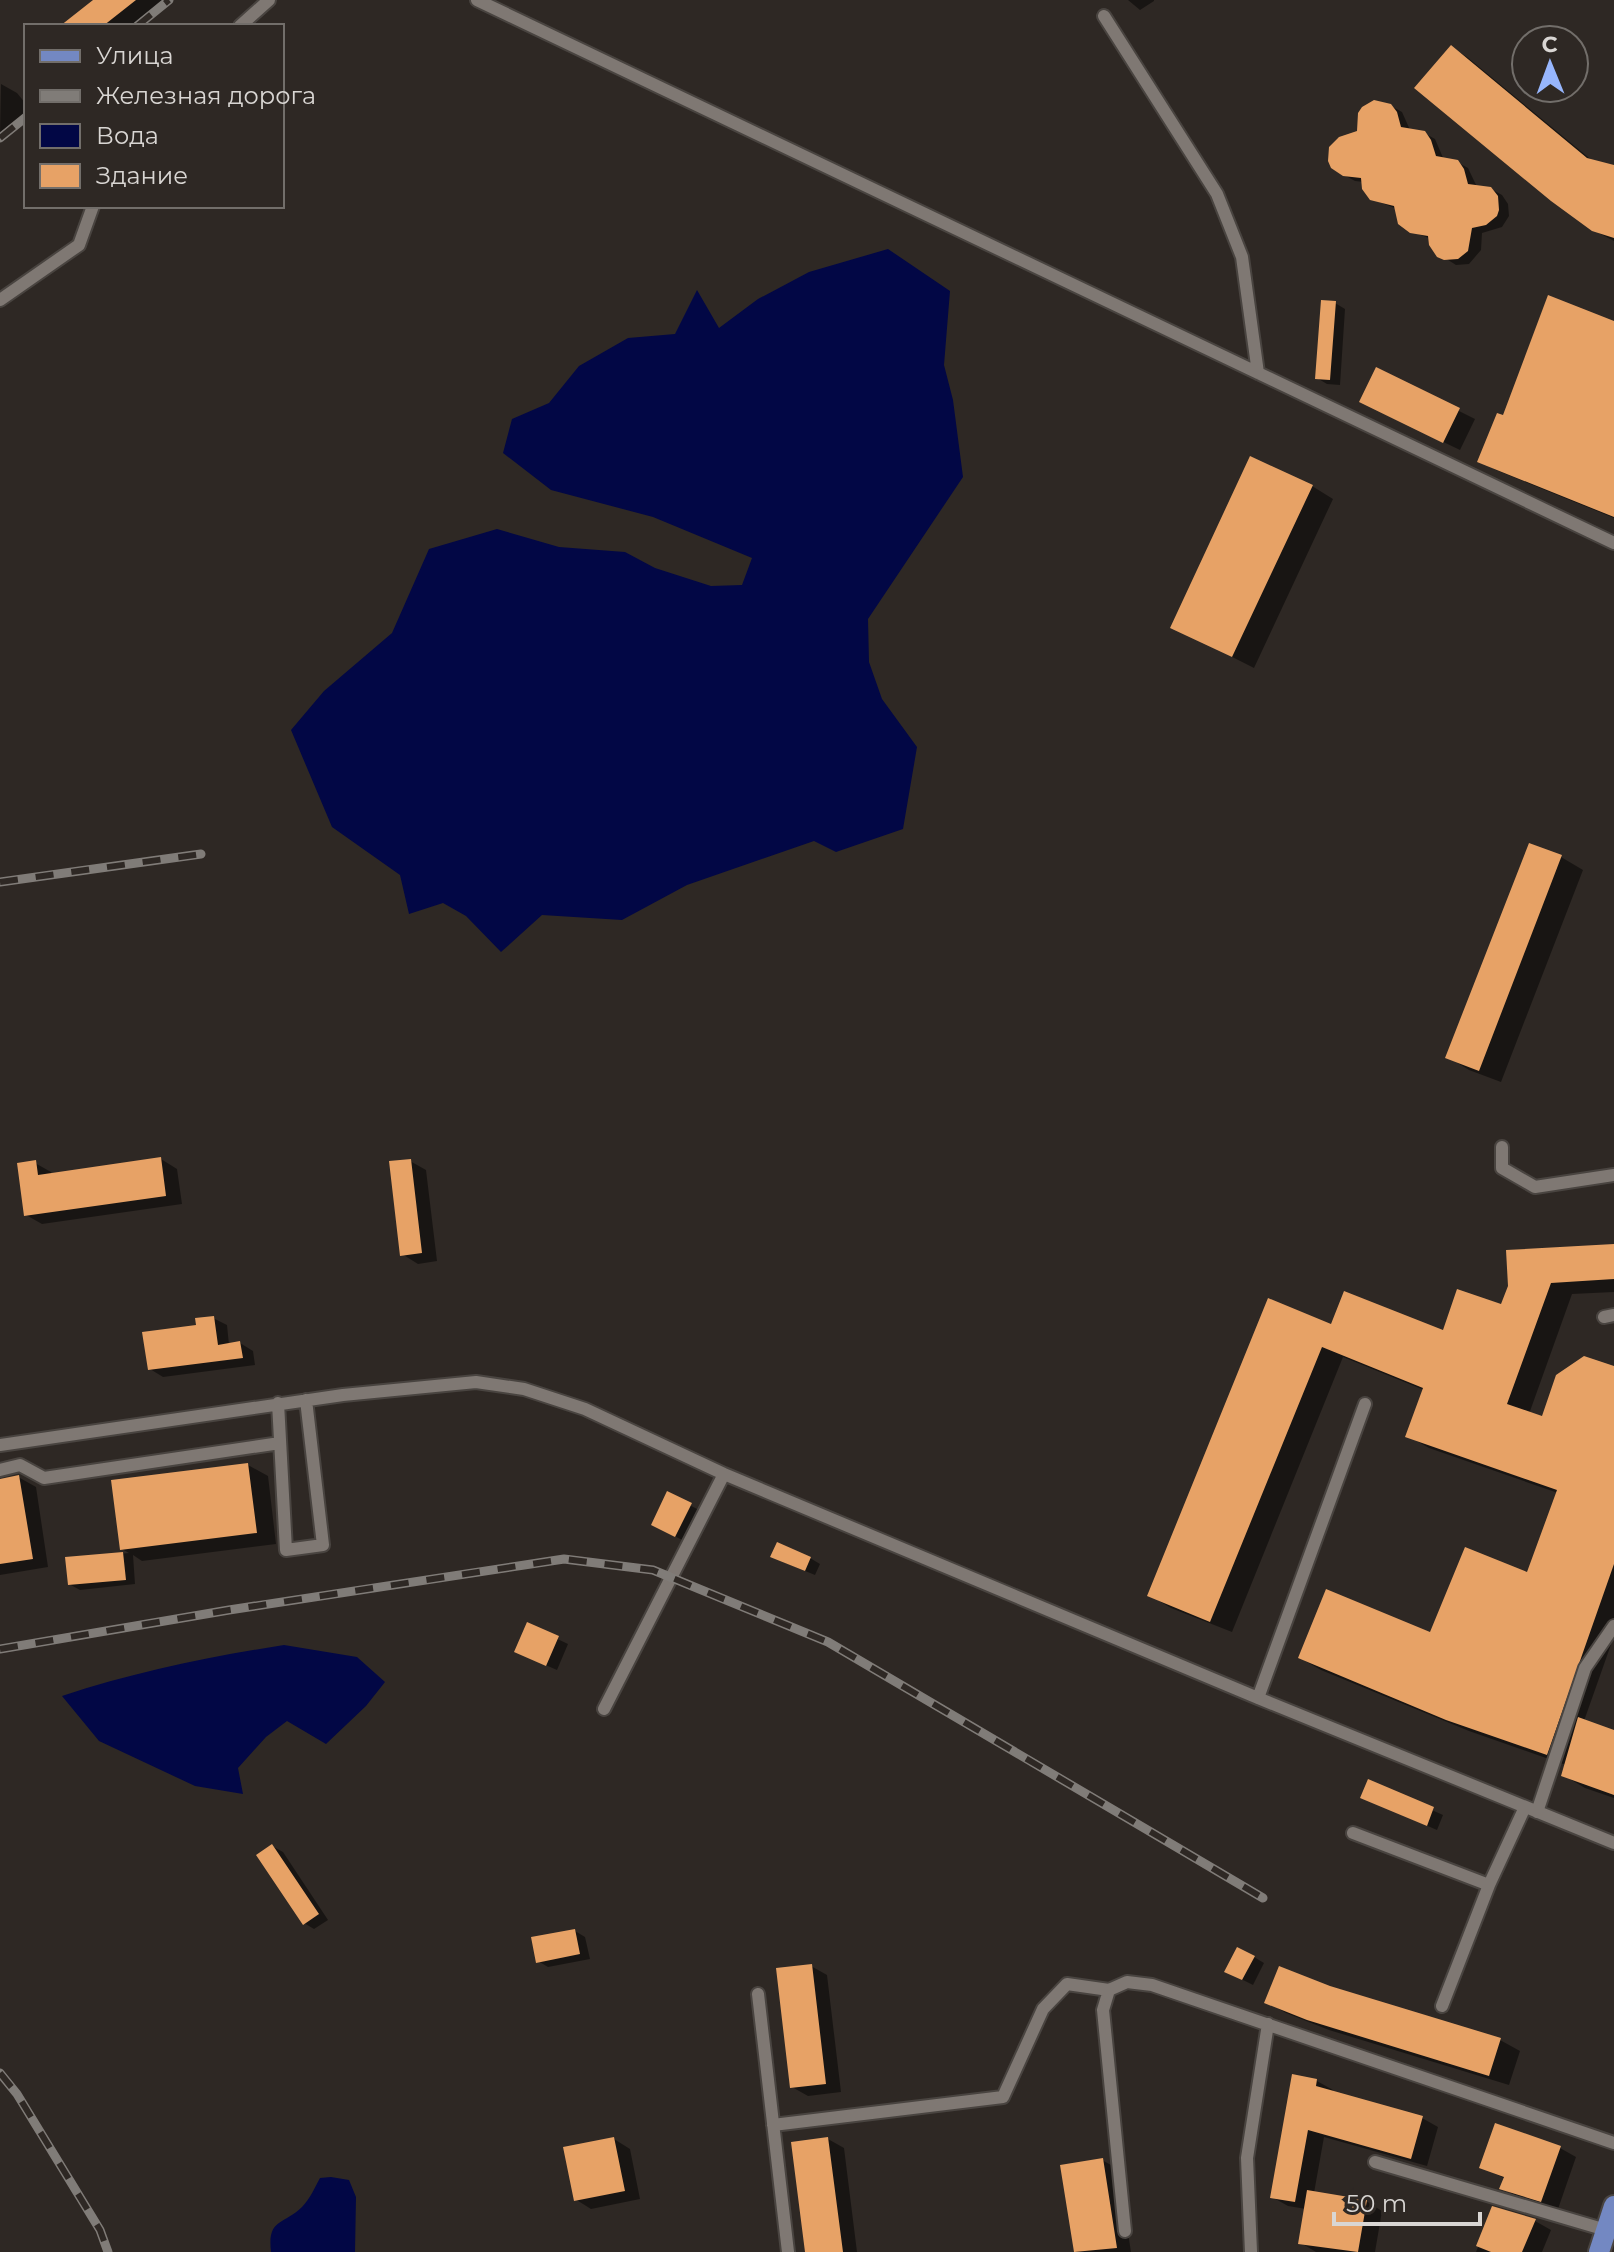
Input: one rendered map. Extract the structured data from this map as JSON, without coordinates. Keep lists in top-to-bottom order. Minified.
{"legend":["Улица","Железная дорога","Вода","Здание"],"scale_bar":"50 m","north":"top"}
